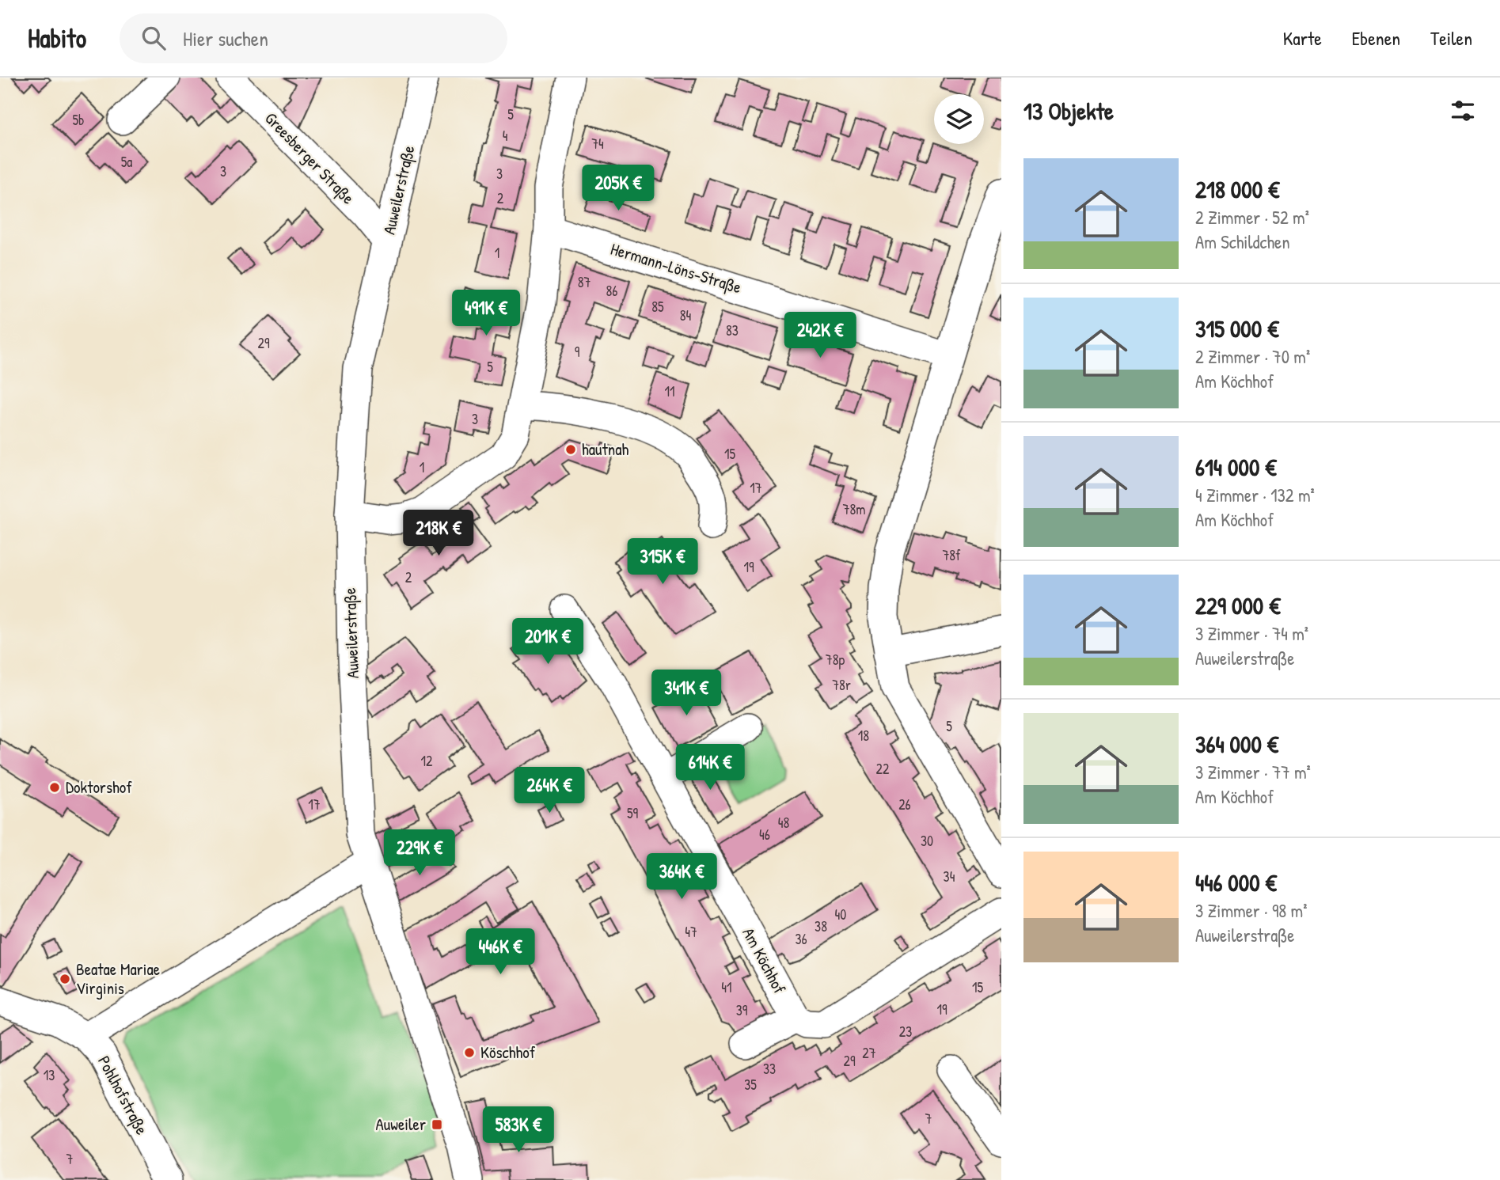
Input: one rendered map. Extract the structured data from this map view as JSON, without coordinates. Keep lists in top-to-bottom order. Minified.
{"streets":{"street":["Greesberger Straße","Auweilerstraße","Hermann-Löns-Straße","Am Köchhof","Pohlhofstraße"]},"crossings":[["Greesberger Straße","Auweilerstraße"]],"places":{"other":["hautnah","Doktorshof","Beatae Mariae Virginis","Köschhof"],"transit":["Auweiler"]},"house_numbers":["5","5b","4","74","5a","3","3","2","1","87","86","85","84","83","29","9","5","11","3","15","1","17","78m","78f","19","2","78p","78r","5","18","12","22","17","26","59","48","46","30","34","40","38","47","36","41","15","19","39","23","27","29","33","13","35","7","7"],"page":{"header":"Habito","search":"Hier suchen","nav":["Karte","Ebenen","Teilen"],"heading":"13 Objekte","list":[{"name":"218 000 €","note":"2 Zimmer · 52 m² · Am Schildchen"},{"name":"315 000 €","note":"2 Zimmer · 70 m² · Am Köchhof"},{"name":"614 000 €","note":"4 Zimmer · 132 m² · Am Köchhof"},{"name":"229 000 €","note":"3 Zimmer · 74 m² · Auweilerstraße"},{"name":"364 000 €","note":"3 Zimmer · 77 m² · Am Köchhof"},{"name":"446 000 €","note":"3 Zimmer · 98 m² · Auweilerstraße"}],"price":["205K €","491K €","242K €","218K €","315K €","201K €","341K €","614K €","264K €","229K €","364K €","446K €","583K €"]}}
